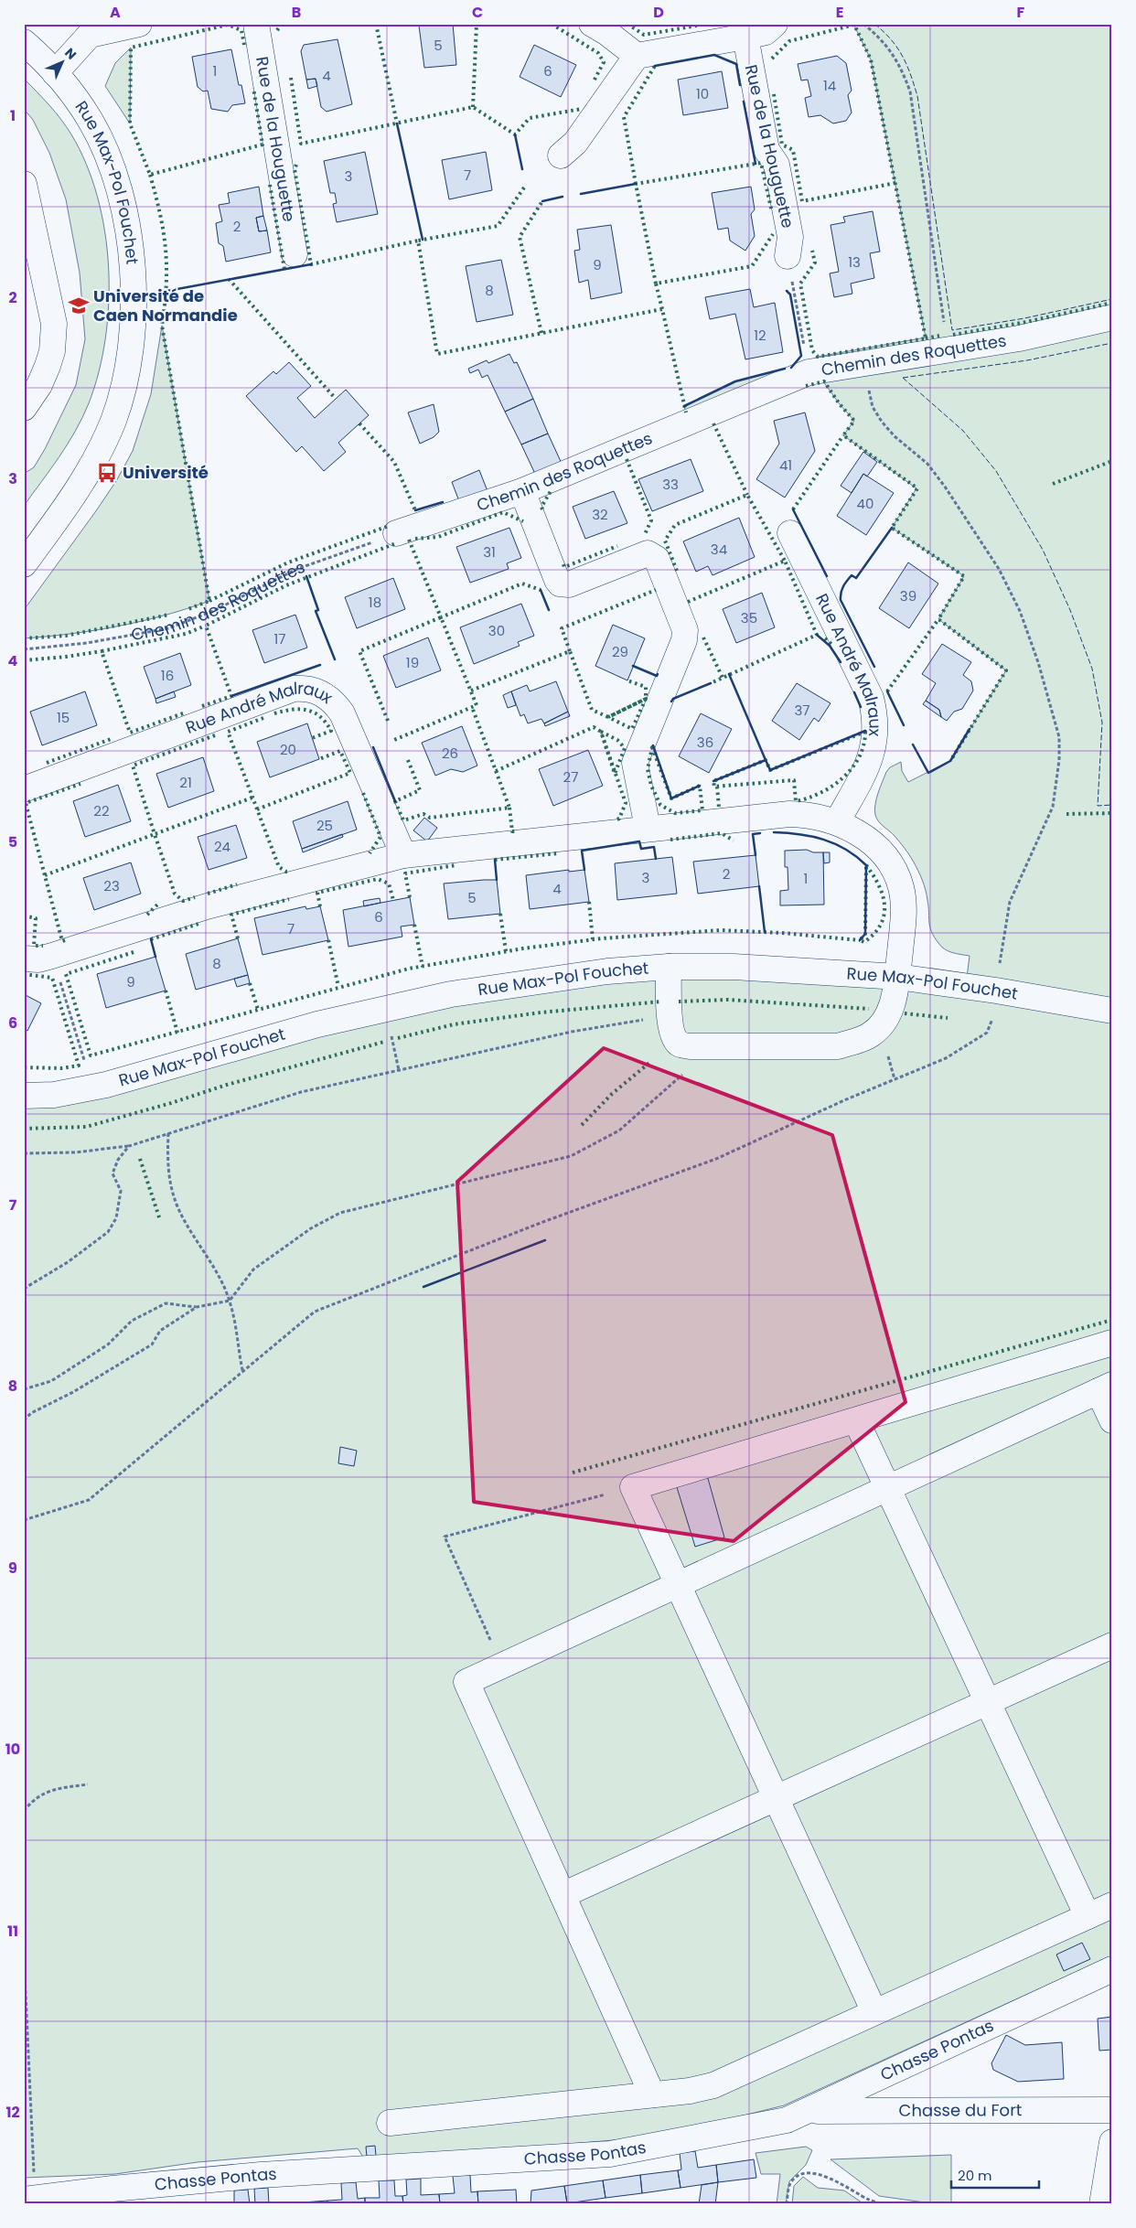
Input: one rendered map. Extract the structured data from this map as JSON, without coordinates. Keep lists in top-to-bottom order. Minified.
{"streets":{"street":["Rue de la Houguette","Rue Max-Pol Fouchet","Chemin des Roquettes","Rue André Malraux","Chasse Pontas","Chasse du Fort"]},"crossings":[["Chasse Pontas","Chasse du Fort"]],"places":{"school or university":["Université de Caen Normandie"],"bus stop":["Université"]},"house_numbers":["5","1","6","4","14","10","7","3","2","13","9","8","12","41","33","40","32","34","31","39","18","35","30","17","29","19","16","37","15","36","20","26","27","21","22","25","24","2","3","1","23","4","5","6","7","8","9"],"scale_bar":"20 m","north":"top right","grid":{"columns":["A","B","C","D","E","F"],"rows":["1","2","3","4","5","6","7","8","9","10","11","12"]}}
